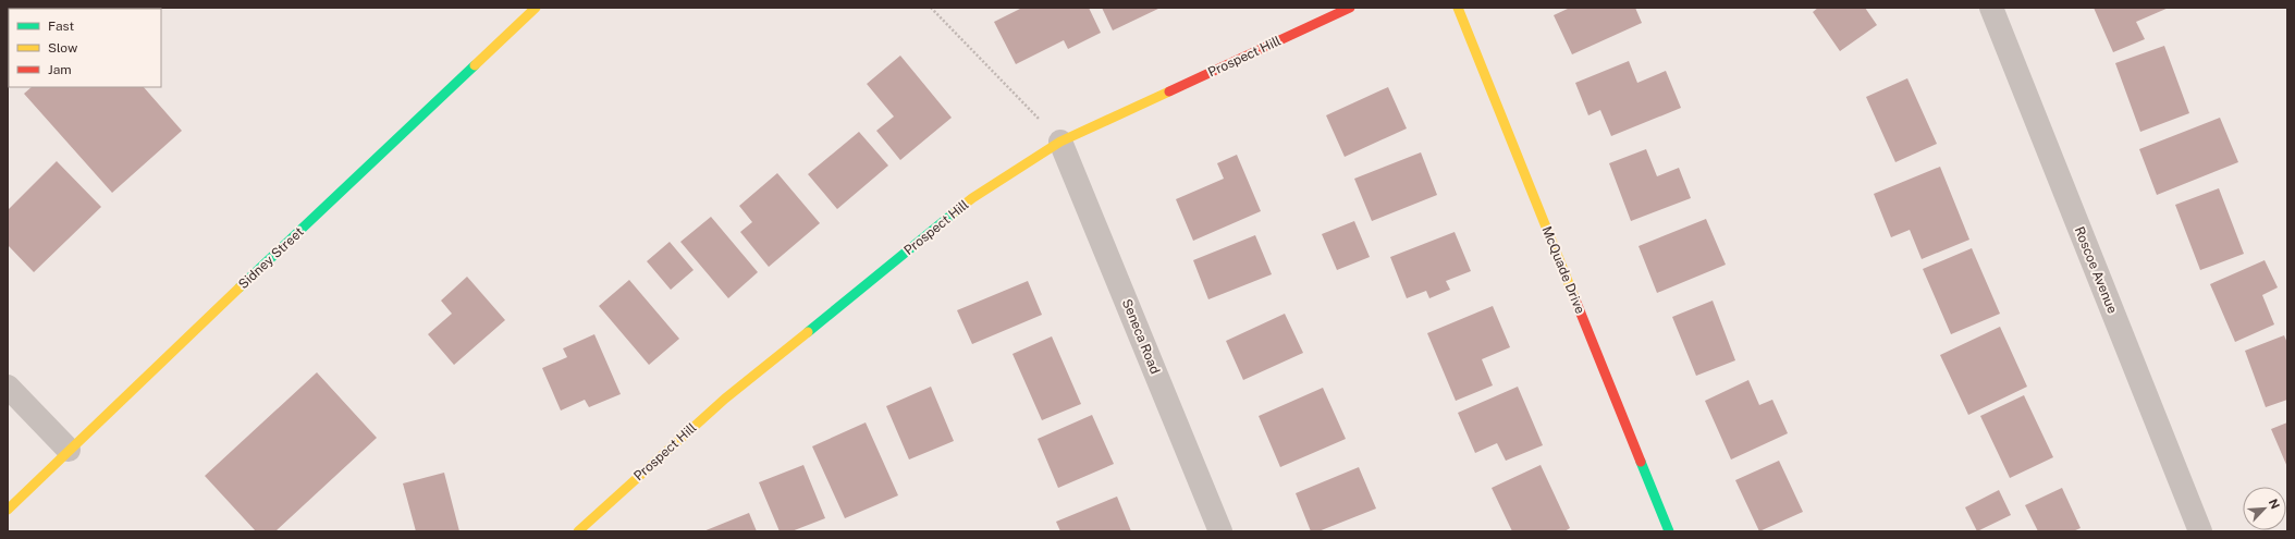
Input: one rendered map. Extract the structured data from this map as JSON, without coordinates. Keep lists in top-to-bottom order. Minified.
{"streets":{"street":["Prospect Hill","Sidney Street","McQuade Drive","Roscoe Avenue","Seneca Road"]},"crossings":[["Prospect Hill","Seneca Road"]],"legend":["Fast","Slow","Jam"],"north":"top right"}
